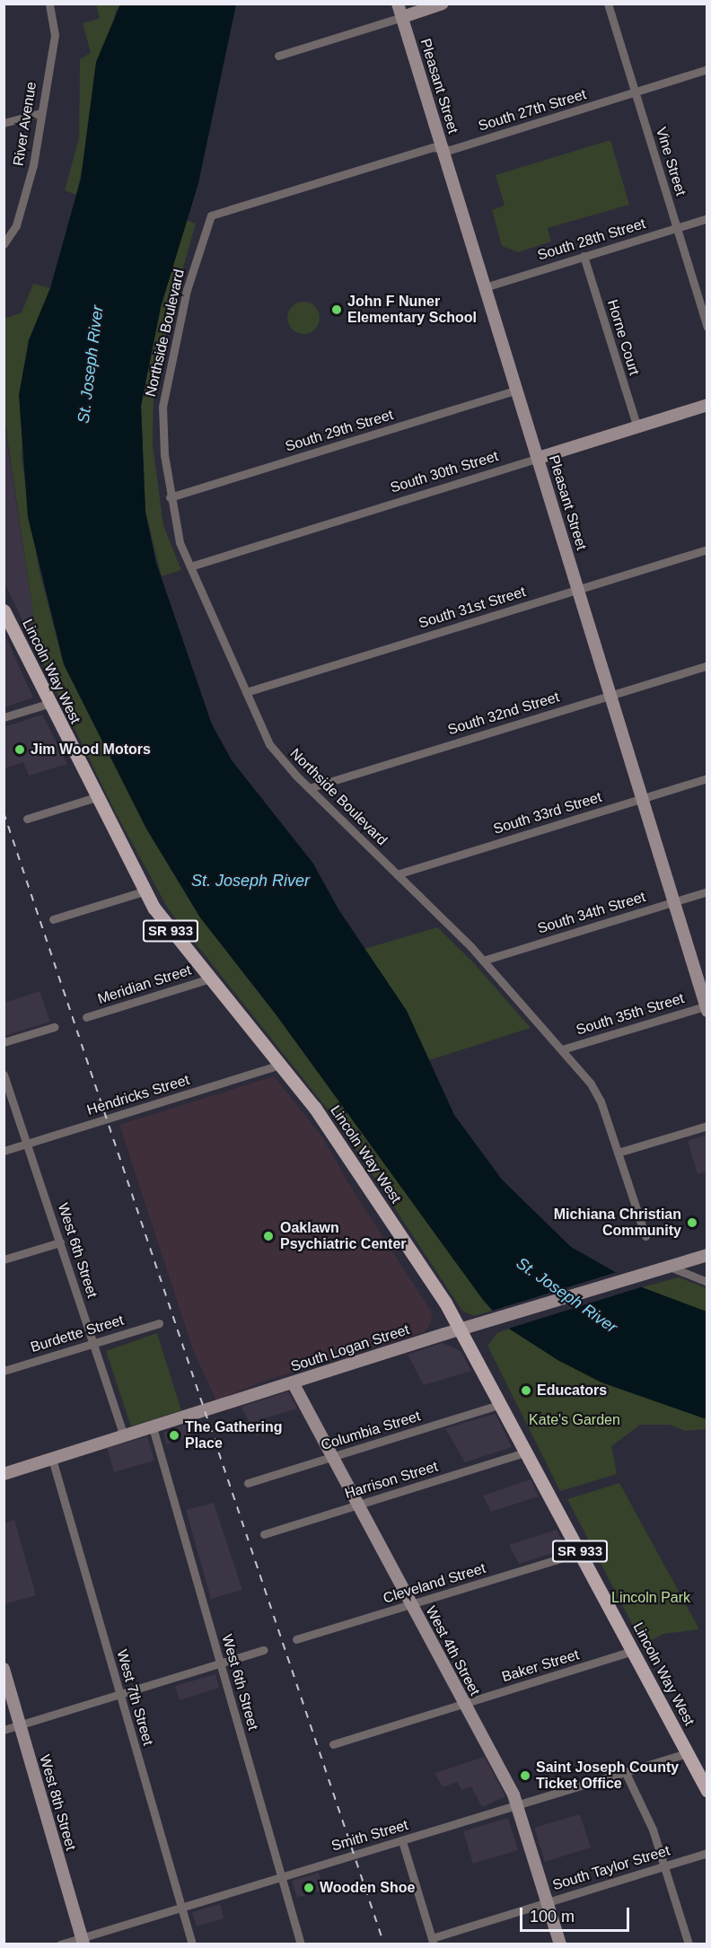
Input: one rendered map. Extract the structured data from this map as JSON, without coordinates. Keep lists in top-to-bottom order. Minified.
{"streets":{"main road":["Lincoln Way West","SR 933"],"street":["Pleasant Street","South 27th Street","River Avenue","Vine Street","South 28th Street","Northside Boulevard","Horne Court","South 29th Street","South 30th Street","South 31st Street","South 32nd Street","South 33rd Street","South 34th Street","Meridian Street","South 35th Street","Hendricks Street","West 6th Street","Burdette Street","South Logan Street","Columbia Street","Harrison Street","Cleveland Street","West 4th Street","Baker Street","West 7th Street","West 8th Street","Smith Street","South Taylor Street"]},"crossings":[["Pleasant Street","South 27th Street"],["Pleasant Street","South 28th Street"],["Pleasant Street","South 29th Street"],["Pleasant Street","South 30th Street"],["Pleasant Street","South 31st Street"],["Pleasant Street","South 32nd Street"],["Pleasant Street","South 33rd Street"],["Pleasant Street","South 34th Street"],["Pleasant Street","South 35th Street"],["South 27th Street","Vine Street"],["South 27th Street","Northside Boulevard"],["Vine Street","South 28th Street"],["South 28th Street","Horne Court"],["Northside Boulevard","South 29th Street"],["Northside Boulevard","South 30th Street"],["Northside Boulevard","South 31st Street"],["Northside Boulevard","South 32nd Street"],["Northside Boulevard","South 33rd Street"],["Northside Boulevard","South 34th Street"],["Northside Boulevard","South 35th Street"],["Horne Court","South 30th Street"],["Lincoln Way West","Meridian Street"],["Lincoln Way West","Hendricks Street"],["Lincoln Way West","South Logan Street"],["Lincoln Way West","Columbia Street"],["Lincoln Way West","Harrison Street"],["Lincoln Way West","Cleveland Street"],["Lincoln Way West","Baker Street"],["Lincoln Way West","Smith Street"],["Hendricks Street","West 6th Street"],["West 6th Street","Burdette Street"],["West 6th Street","South Logan Street"],["West 6th Street","Smith Street"],["South Logan Street","West 4th Street"],["South Logan Street","West 7th Street"],["Columbia Street","West 4th Street"],["Harrison Street","West 4th Street"],["Cleveland Street","West 4th Street"],["West 4th Street","Baker Street"],["West 4th Street","Smith Street"],["West 4th Street","South Taylor Street"],["West 7th Street","Smith Street"],["West 8th Street","Smith Street"]],"water":["St. Joseph River"],"parks":["Kate's Garden","Lincoln Park"],"places":["John F Nuner Elementary School","Jim Wood Motors","Michiana Christian Community","Oaklawn Psychiatric Center","Educators","The Gathering Place","Saint Joseph County Ticket Office","Wooden Shoe"],"scale_bar":"100 m"}
